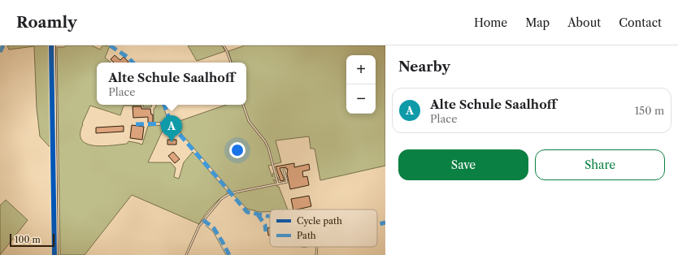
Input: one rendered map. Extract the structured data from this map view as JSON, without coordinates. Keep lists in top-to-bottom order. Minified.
{"legend":["Cycle path","Path"],"scale_bar":"100 m","page":{"header":"Roamly","nav":["Home","Map","About","Contact"],"heading":"Nearby","map_buttons":["+","−"],"popup":["Alte Schule Saalhoff","Place"],"list":[{"mark":"A","name":"Alte Schule Saalhoff","note":"Place","value":"150 m"}],"pins":"A","buttons":["Save","Share"],"scale":"100 m"}}
